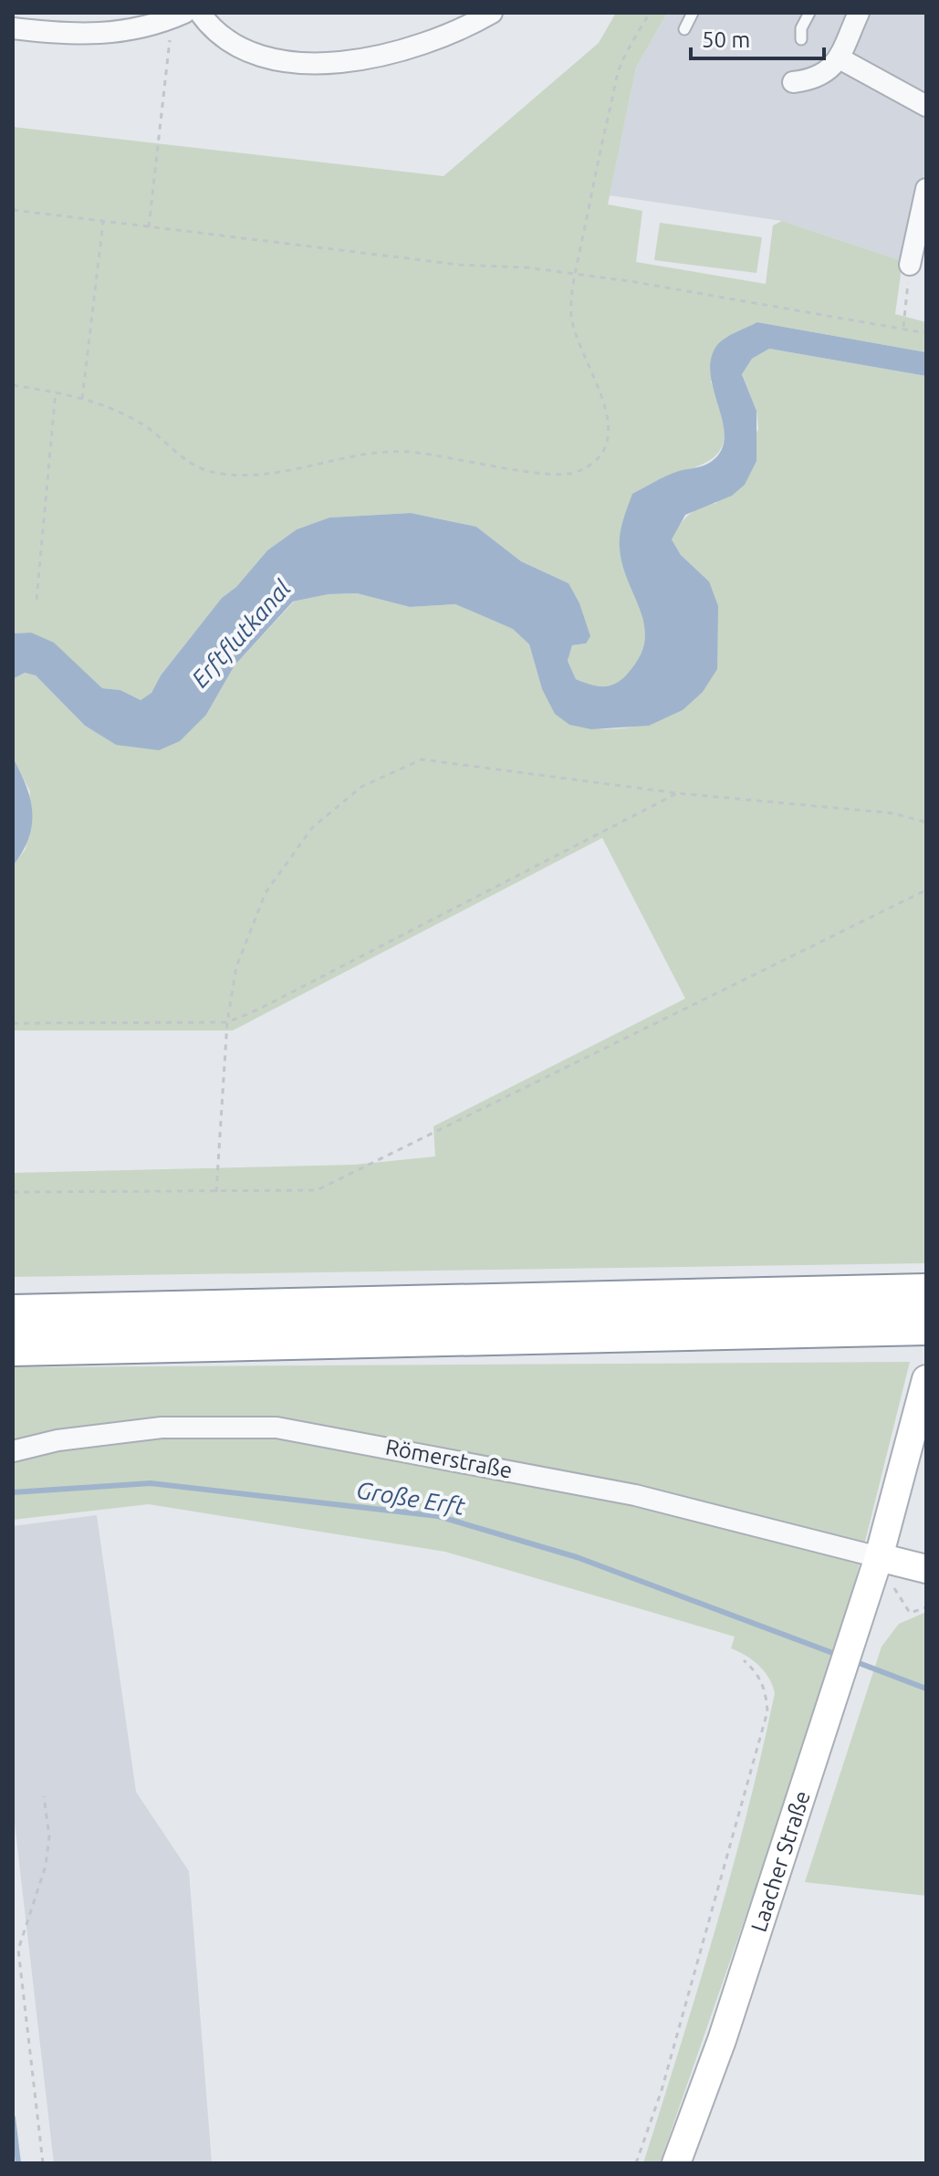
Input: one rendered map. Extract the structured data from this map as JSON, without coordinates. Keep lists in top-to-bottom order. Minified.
{"streets":{"main road":["Laacher Straße"],"street":["Römerstraße"]},"crossings":[["Römerstraße","Laacher Straße"]],"water":["Erftflutkanal","Große Erft"],"scale_bar":"50 m"}
